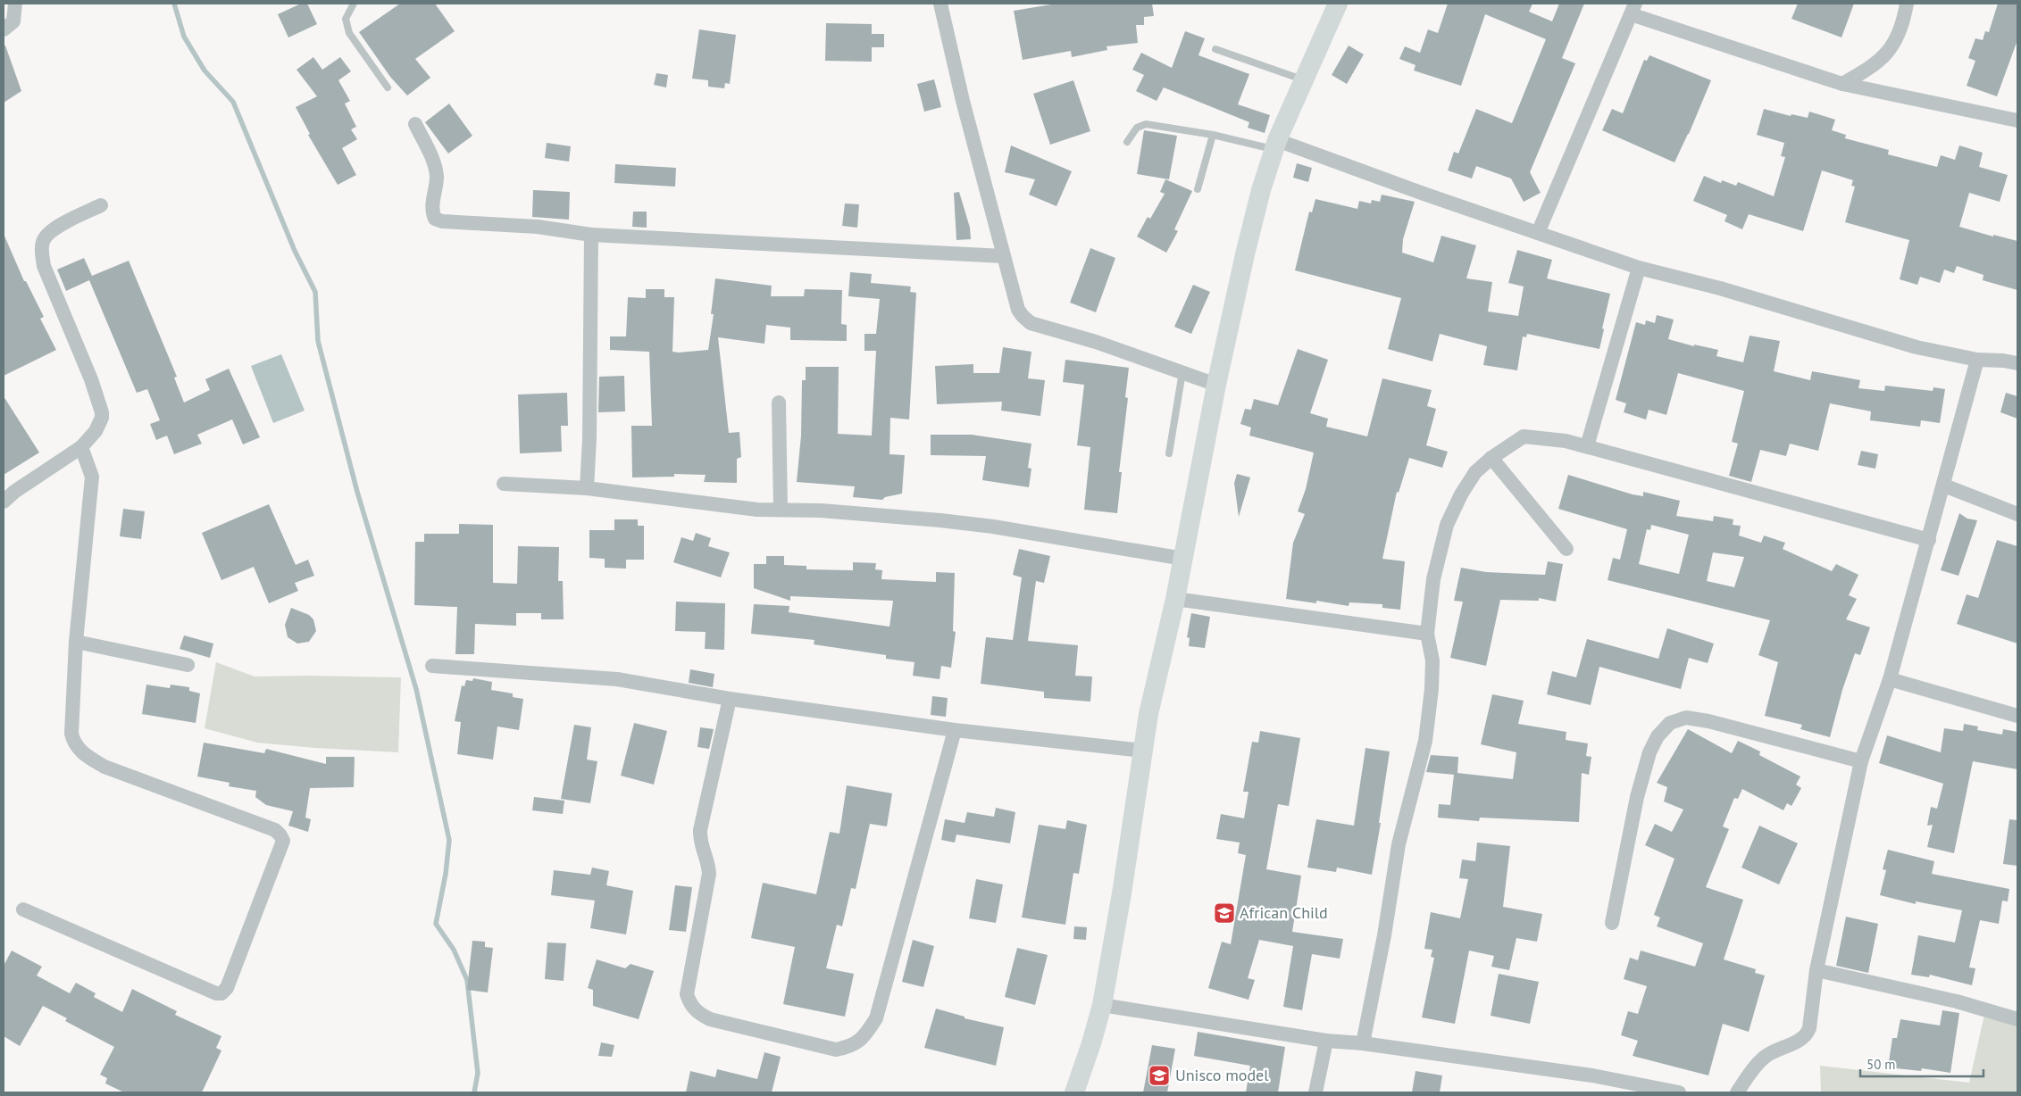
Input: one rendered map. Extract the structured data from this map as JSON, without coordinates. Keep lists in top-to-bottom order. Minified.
{"places":{"school or university":["African Child","Unisco model"]},"scale_bar":"50 m"}
